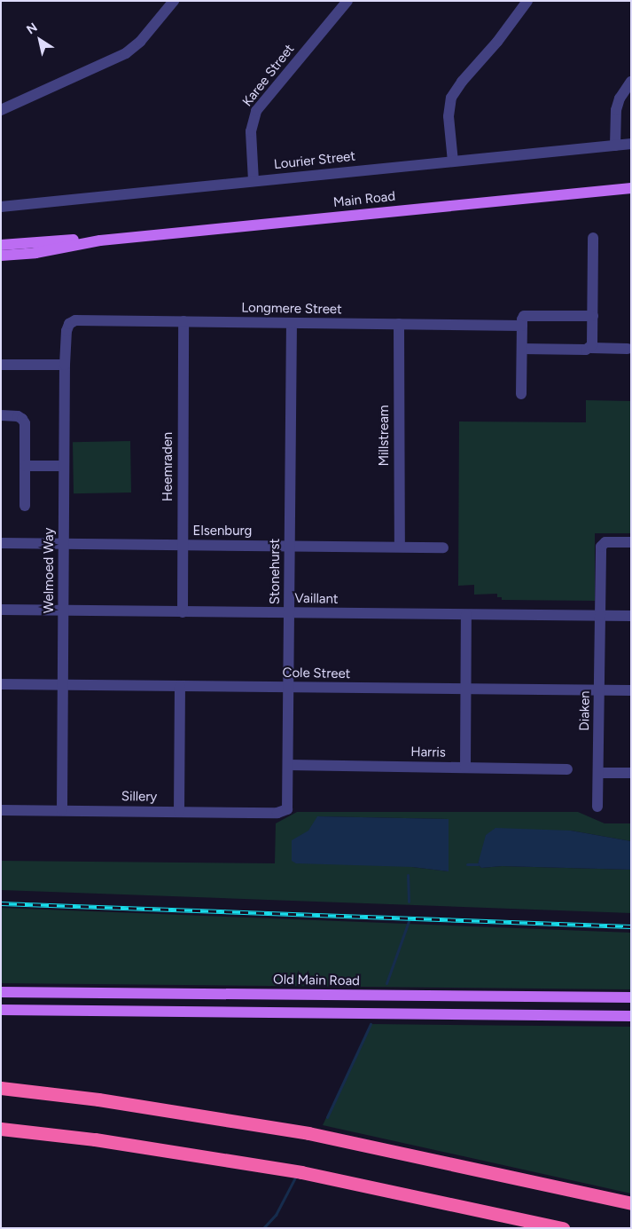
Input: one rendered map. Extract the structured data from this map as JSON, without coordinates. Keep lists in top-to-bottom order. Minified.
{"streets":{"main road":["Main Road","Old Main Road"],"street":["Karee Street","Lourier Street","Longmere Street","Millstream","Heemraden","Elsenburg","Welmoed Way","Stonehurst","Vaillant","Cole Street","Diaken","Harris","Sillery"]},"crossings":[["Karee Street","Lourier Street"],["Longmere Street","Millstream"],["Longmere Street","Heemraden"],["Longmere Street","Welmoed Way"],["Longmere Street","Stonehurst"],["Millstream","Elsenburg"],["Heemraden","Elsenburg"],["Heemraden","Vaillant"],["Elsenburg","Welmoed Way"],["Elsenburg","Stonehurst"],["Welmoed Way","Vaillant"],["Welmoed Way","Cole Street"],["Welmoed Way","Sillery"],["Stonehurst","Vaillant"],["Stonehurst","Cole Street"],["Stonehurst","Harris"],["Stonehurst","Sillery"],["Vaillant","Diaken"],["Cole Street","Diaken"]],"north":"top left"}
